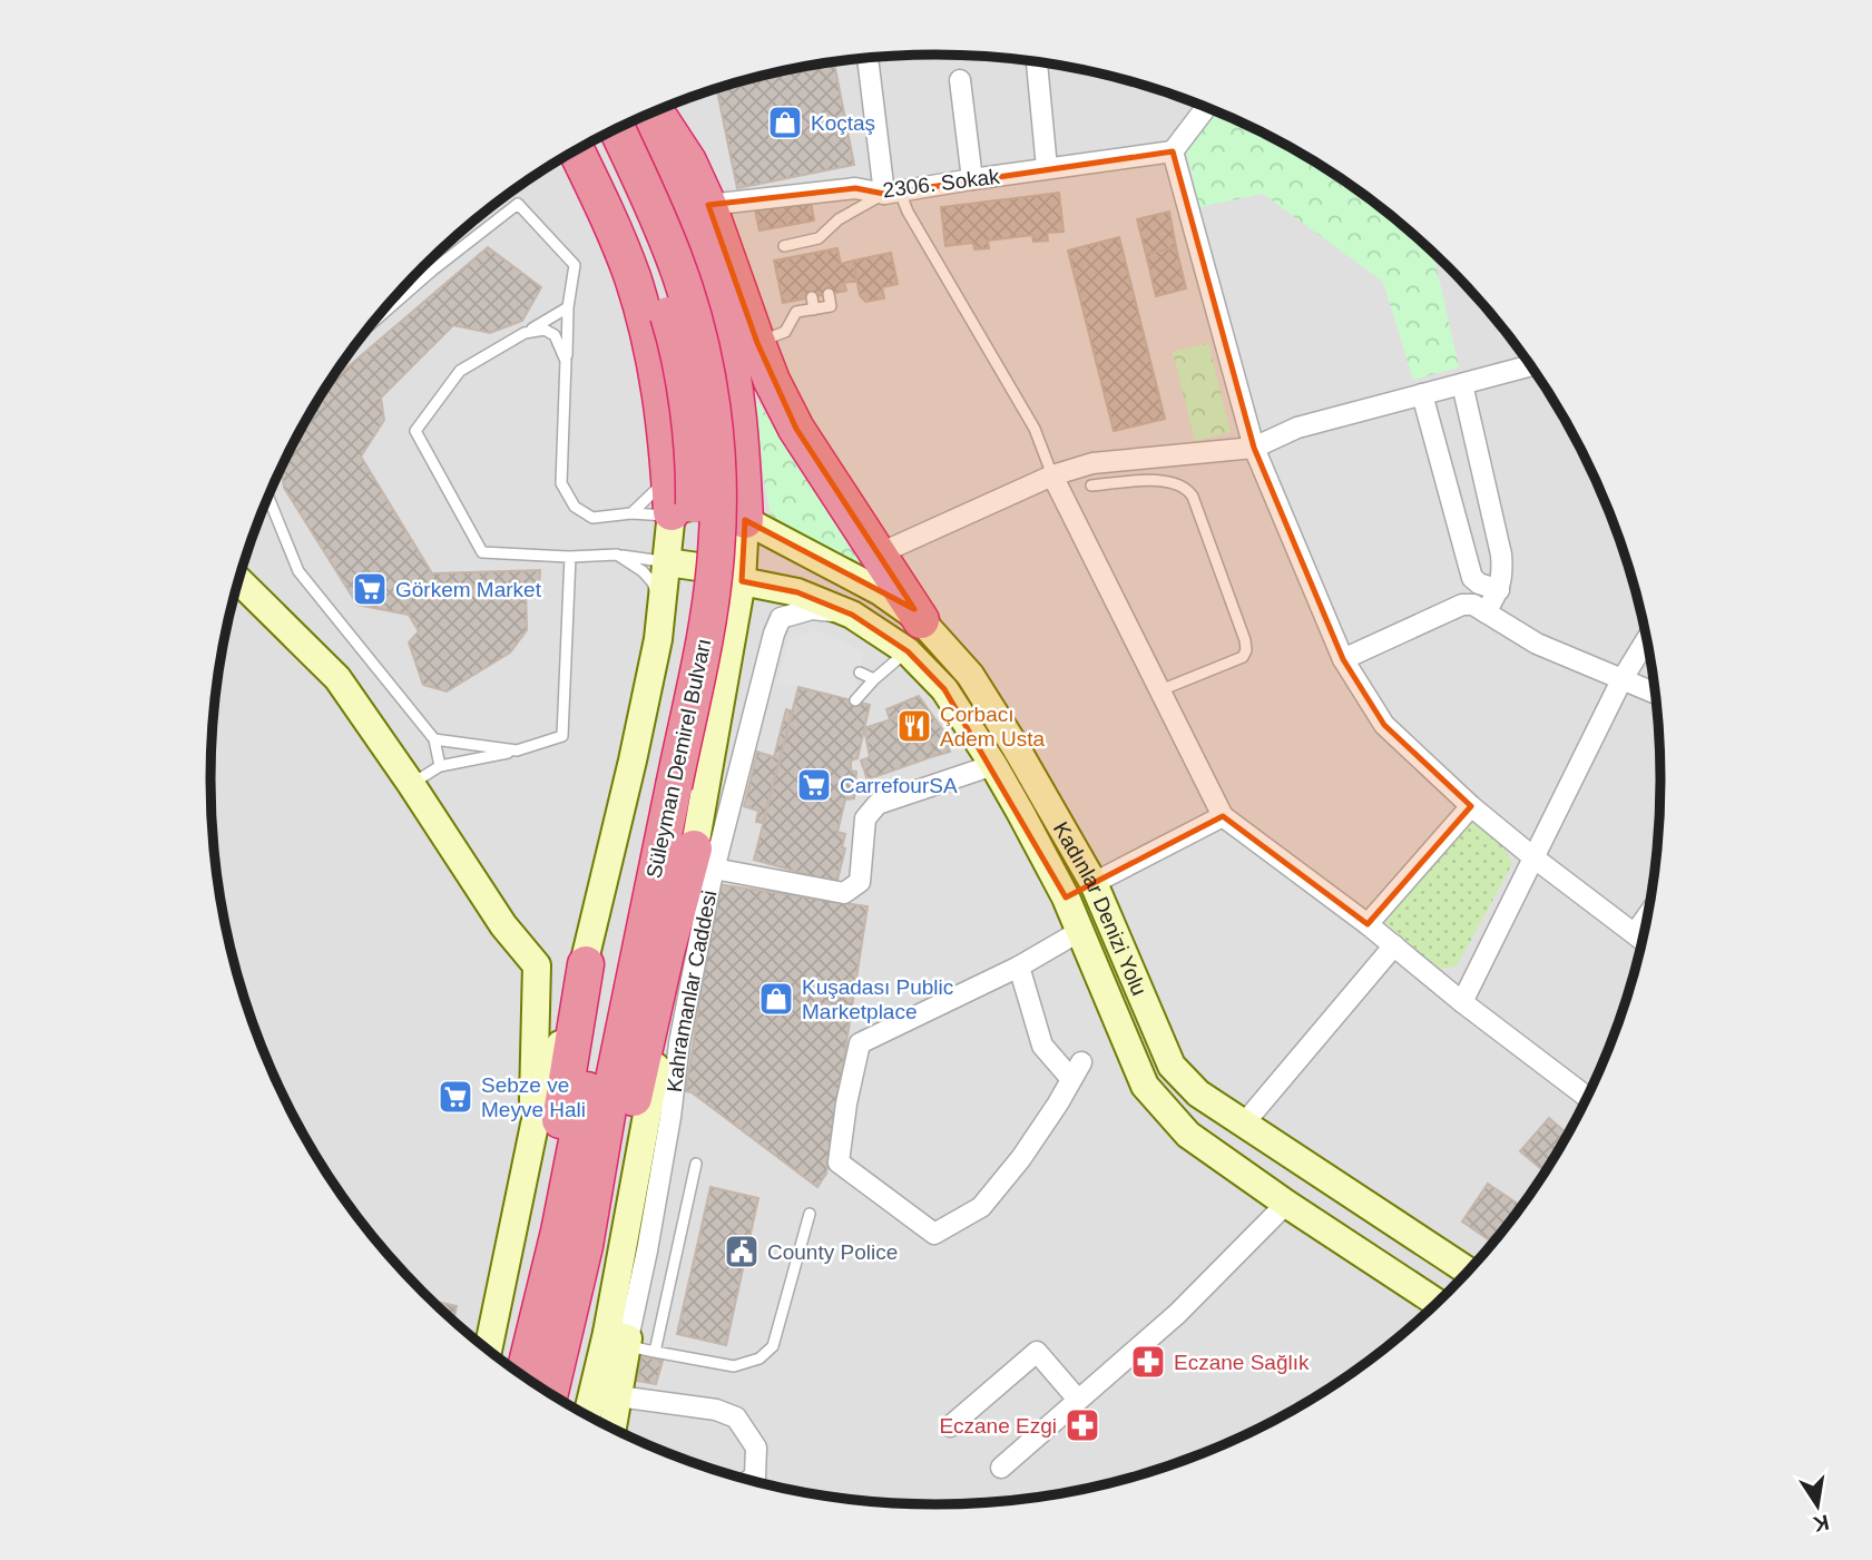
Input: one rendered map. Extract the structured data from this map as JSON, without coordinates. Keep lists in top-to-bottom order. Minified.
{"streets":{"highway":["Süleyman Demirel Bulvarı"],"main road":["Kadınlar Denizi Yolu"],"street":["2306. Sokak","Kahramanlar Caddesi"]},"crossings":[["Kadınlar Denizi Yolu","Kahramanlar Caddesi"]],"places":{"shop":["Koçtaş","Kuşadası Public Marketplace"],"supermarket":["Görkem Market","CarrefourSA","Sebze ve Meyve Hali"],"restaurant":["Çorbacı Adem Usta"],"public building":["County Police"],"pharmacy":["Eczane Sağlık","Eczane Ezgi"]},"north":"bottom"}
